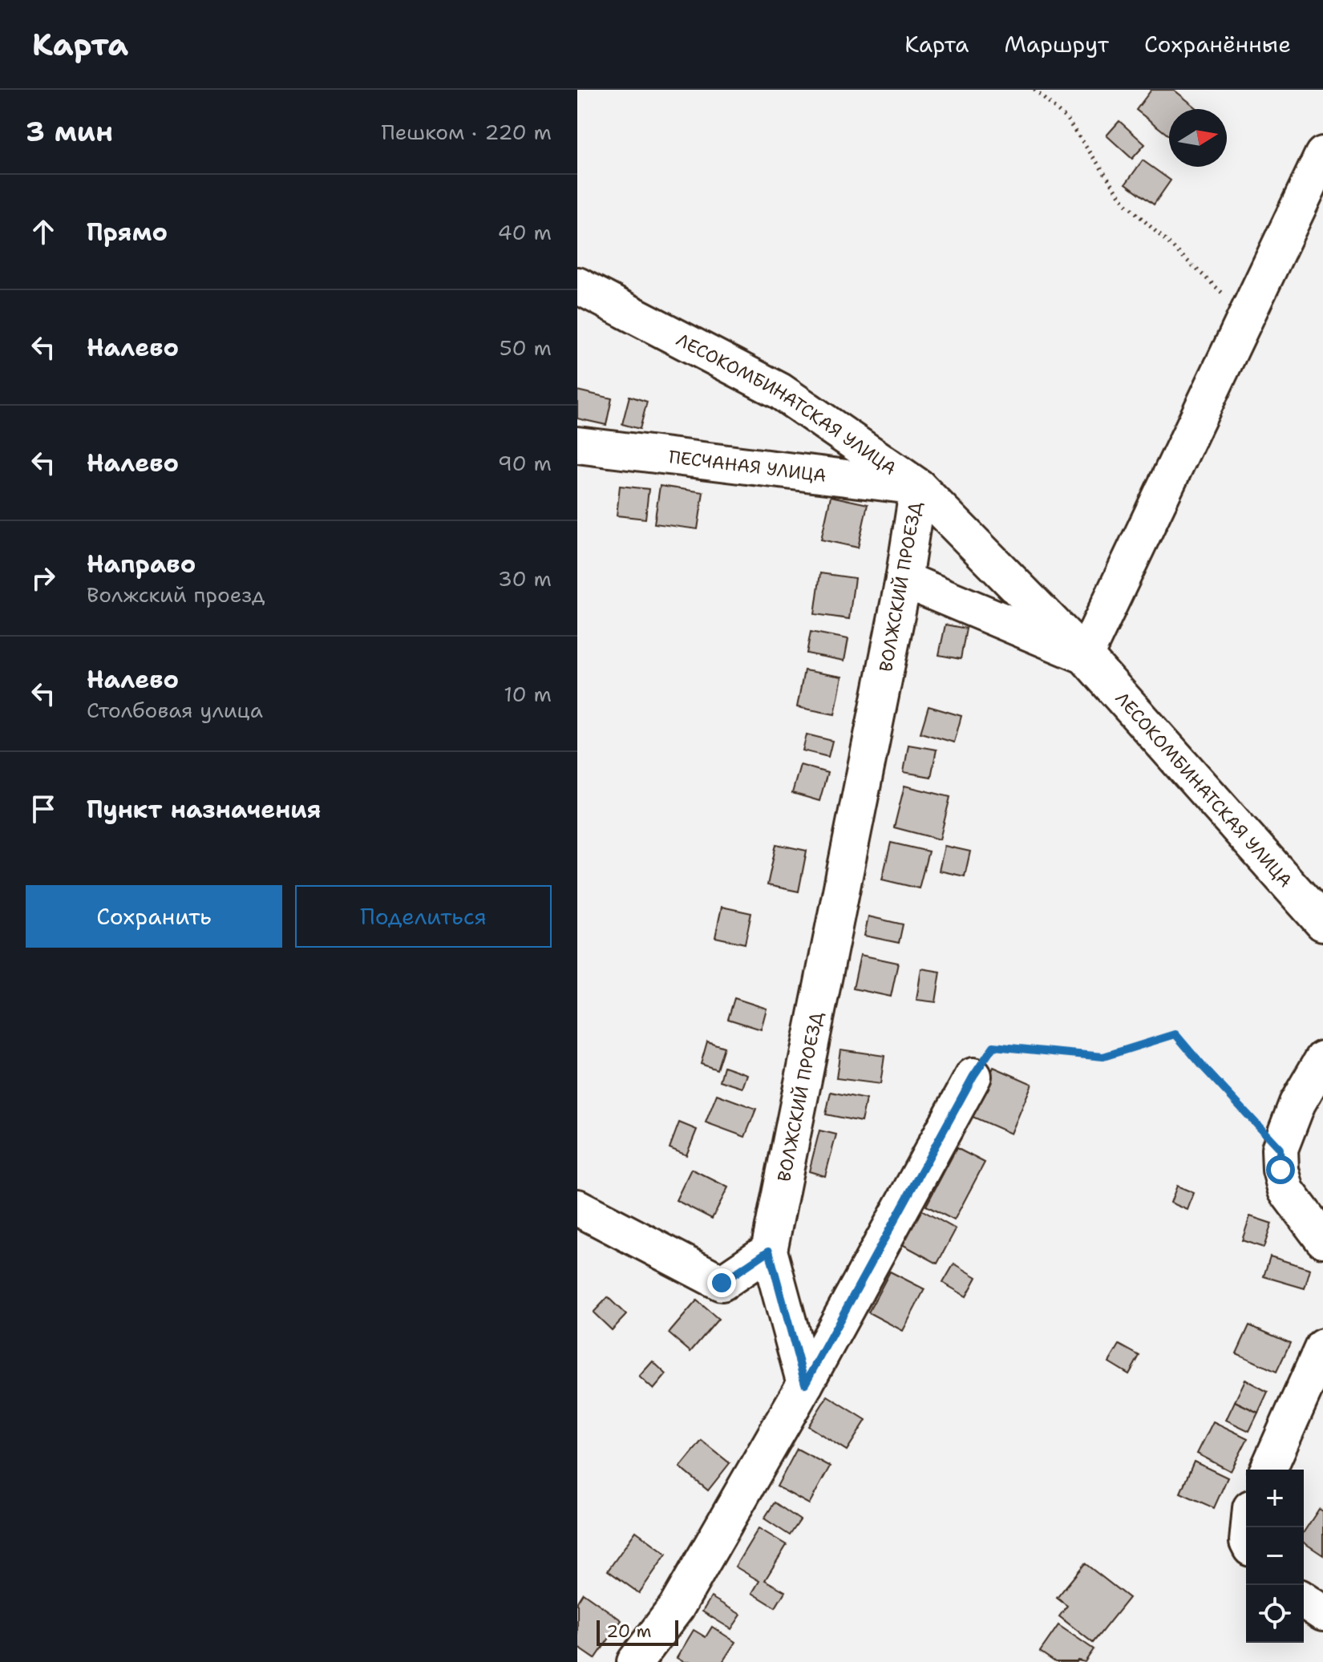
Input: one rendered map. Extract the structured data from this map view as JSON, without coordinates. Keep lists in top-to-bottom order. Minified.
{"streets":{"street":["ЛЕСОКОМБИНАТСКАЯ УЛИЦА","ПЕСЧАНАЯ УЛИЦА","ВОЛЖСКИЙ ПРОЕЗД"]},"crossings":[["ЛЕСОКОМБИНАТСКАЯ УЛИЦА","ПЕСЧАНАЯ УЛИЦА"],["ЛЕСОКОМБИНАТСКАЯ УЛИЦА","ВОЛЖСКИЙ ПРОЕЗД"],["ПЕСЧАНАЯ УЛИЦА","ВОЛЖСКИЙ ПРОЕЗД"]],"scale_bar":"20 m","north":"right","page":{"header":"Карта","nav":["Карта","Маршрут","Сохранённые"],"heading":["3 мин","Пешком · 220 m"],"list":[["Прямо","40 m"],["Налево","50 m"],["Налево","90 m"],["Направо","Волжский проезд","30 m"],["Налево","Столбовая улица","10 m"],"Пункт назначения"],"buttons":["Сохранить","Поделиться"],"map_buttons":["+","−"],"scale":"20 m"}}
